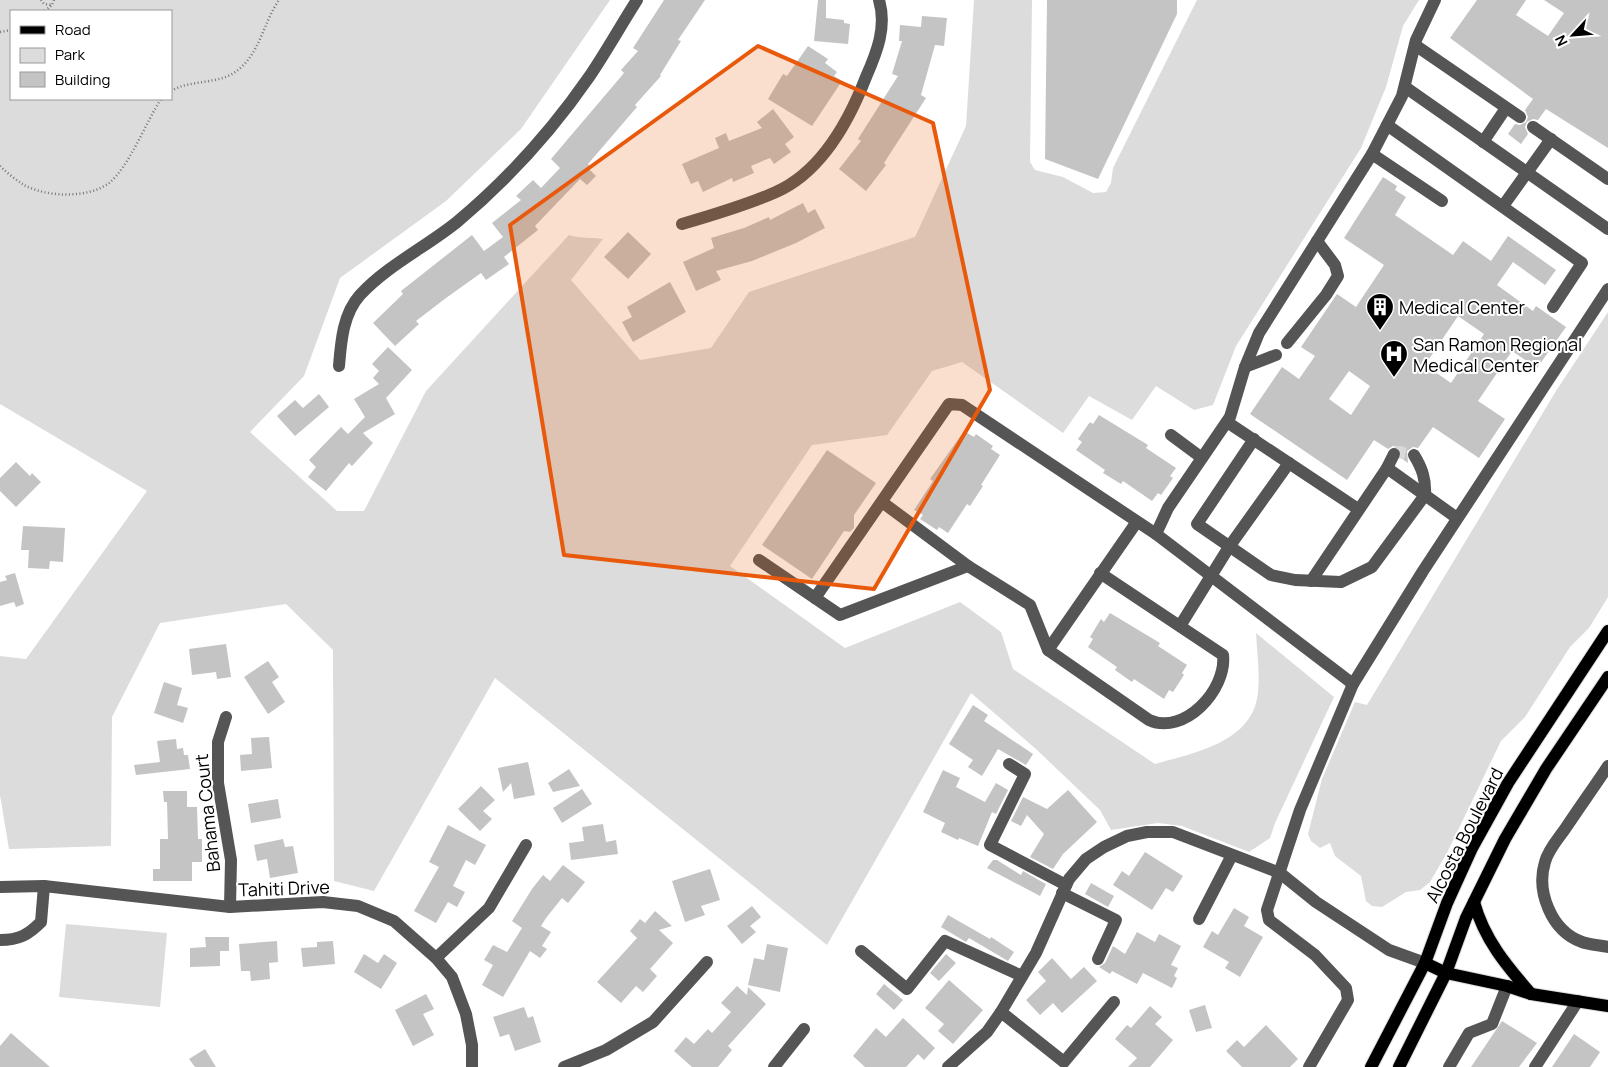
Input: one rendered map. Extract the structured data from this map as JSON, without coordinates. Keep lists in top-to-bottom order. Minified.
{"streets":{"main road":["Alcosta Boulevard"],"street":["Bahama Court","Tahiti Drive"]},"crossings":[["Bahama Court","Tahiti Drive"]],"places":{"building":["Medical Center"],"hospital":["San Ramon Regional Medical Center"]},"legend":["Road","Park","Building"],"north":"bottom left"}
